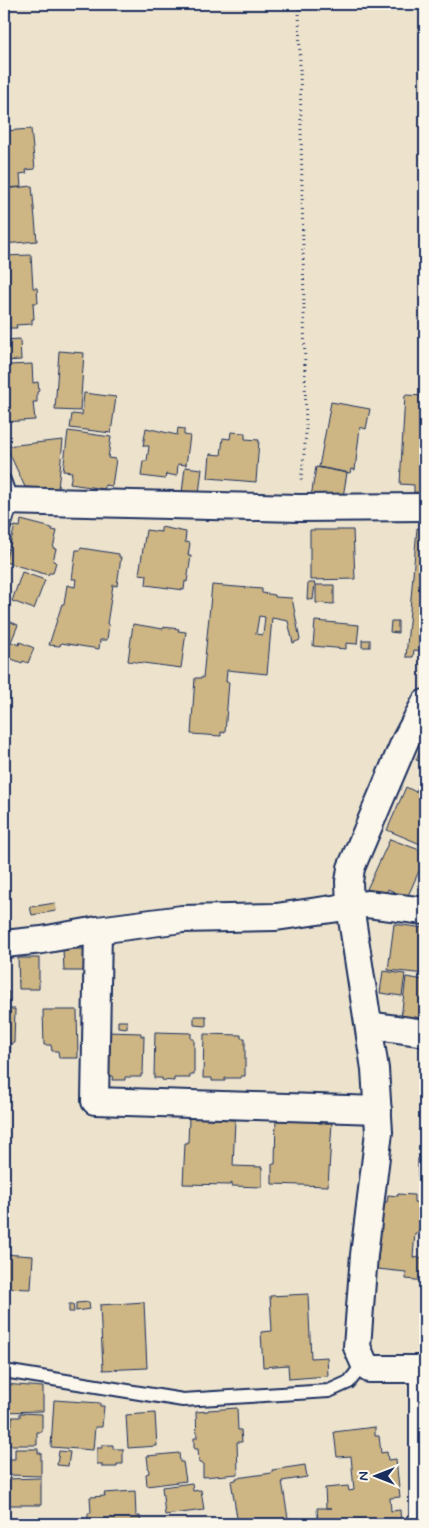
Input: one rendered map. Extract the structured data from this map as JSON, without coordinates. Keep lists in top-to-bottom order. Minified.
{"north":"left"}
